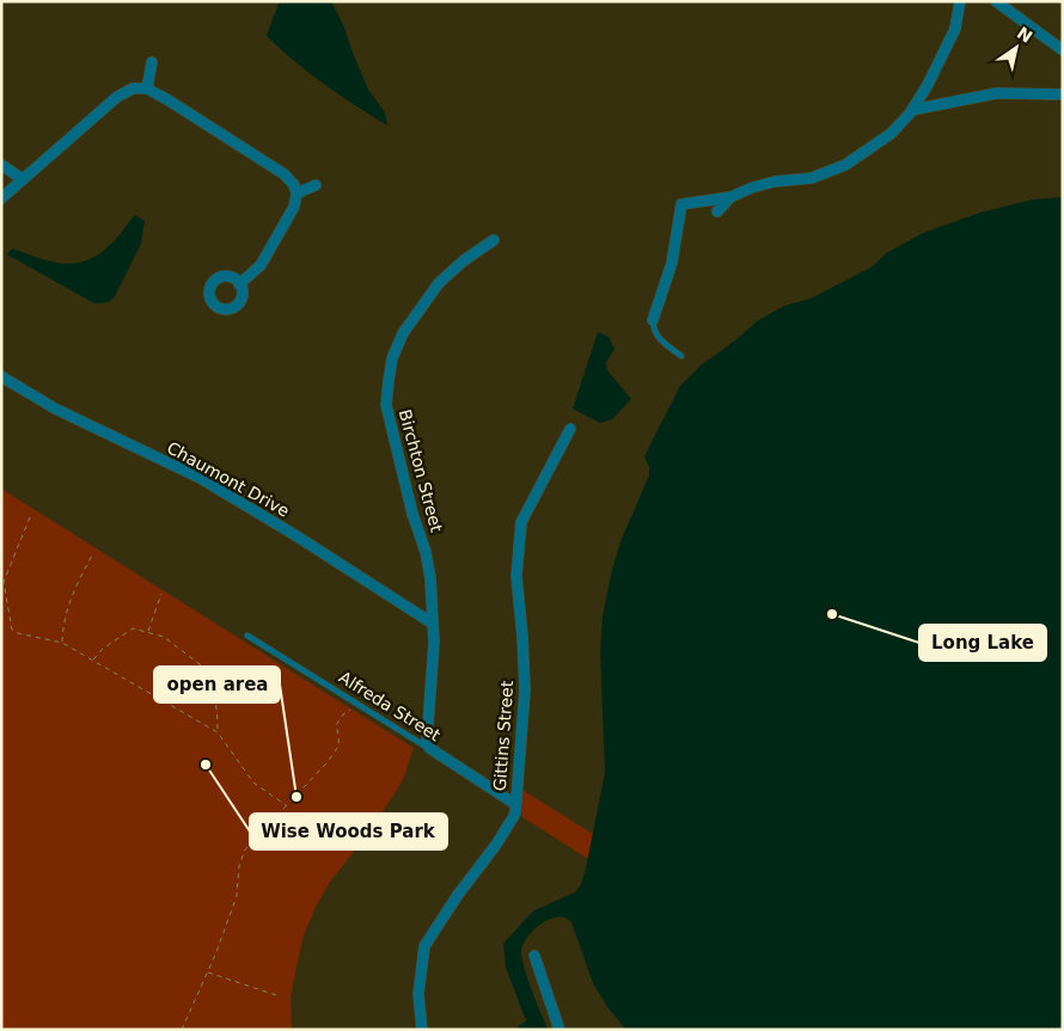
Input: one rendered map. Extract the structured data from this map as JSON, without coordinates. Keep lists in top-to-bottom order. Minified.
{"streets":{"street":["Birchton Street","Chaumont Drive","Alfreda Street","Gittins Street"]},"crossings":[["Birchton Street","Chaumont Drive"],["Birchton Street","Alfreda Street"],["Alfreda Street","Gittins Street"]],"places":["Long Lake","Wise Woods Park","open area"],"north":"top right"}
